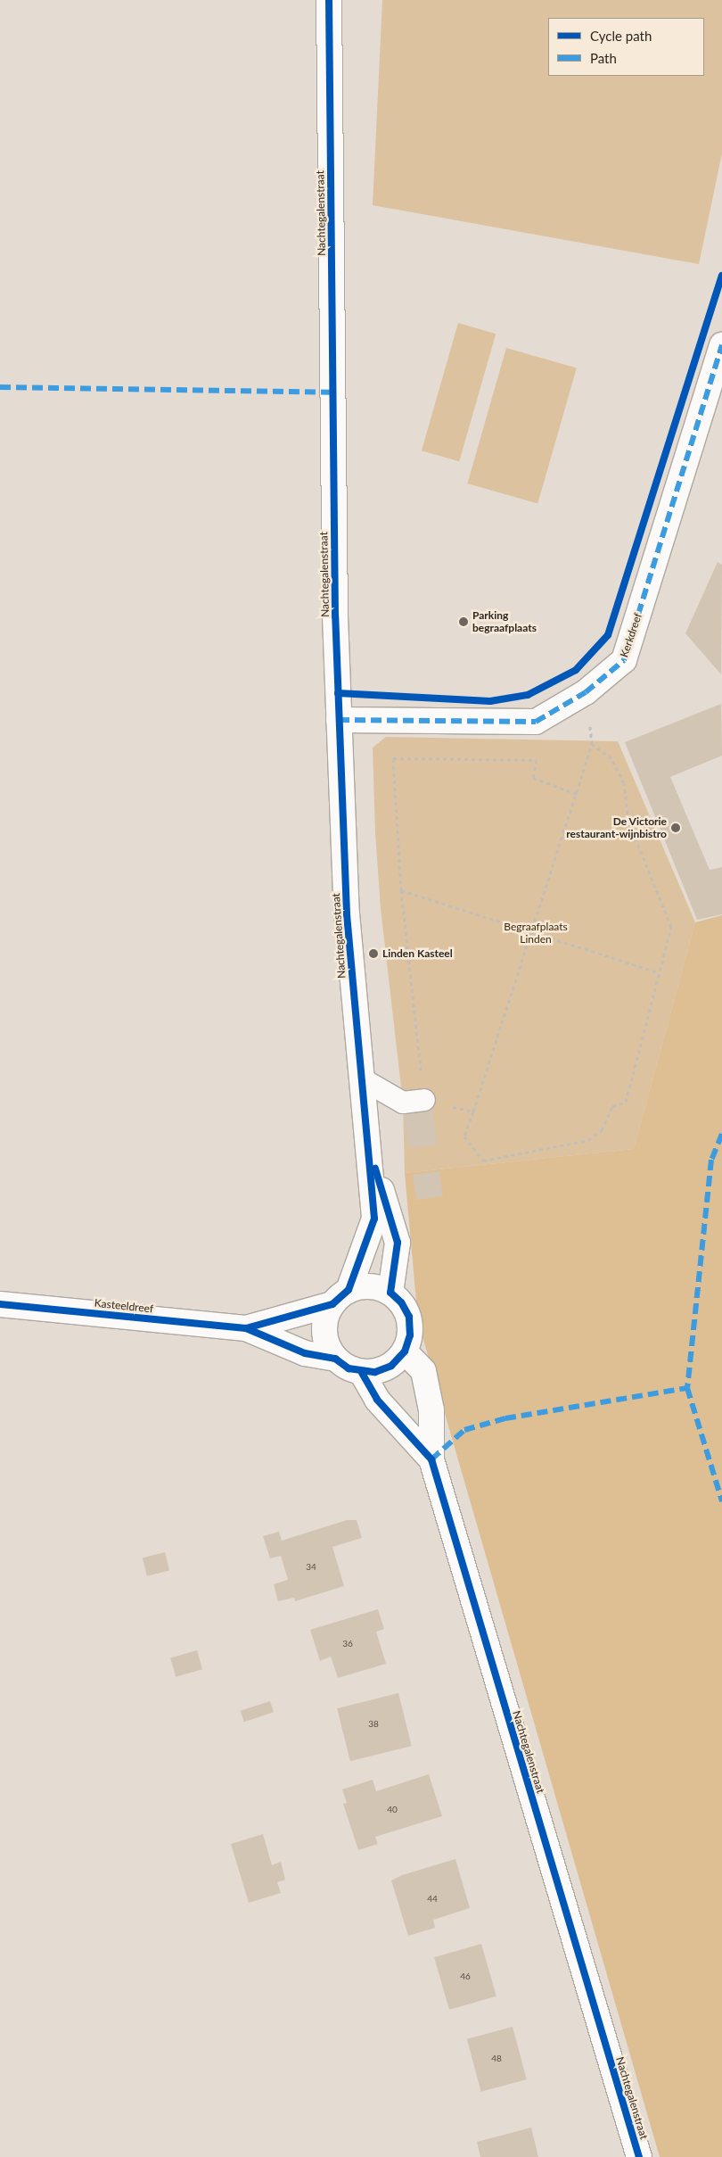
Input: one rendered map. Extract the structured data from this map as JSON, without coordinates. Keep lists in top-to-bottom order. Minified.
{"streets":{"street":["Nachtegalenstraat","Kerkdreef","Kasteeldreef"]},"crossings":[["Nachtegalenstraat","Kerkdreef"],["Nachtegalenstraat","Kasteeldreef"]],"parks":["Begraafplaats Linden"],"places":["Parking begraafplaats","De Victorie restaurant-wijnbistro","Linden Kasteel"],"house_numbers":["34","36","38","40","44","46","48"],"legend":["Cycle path","Path"]}
